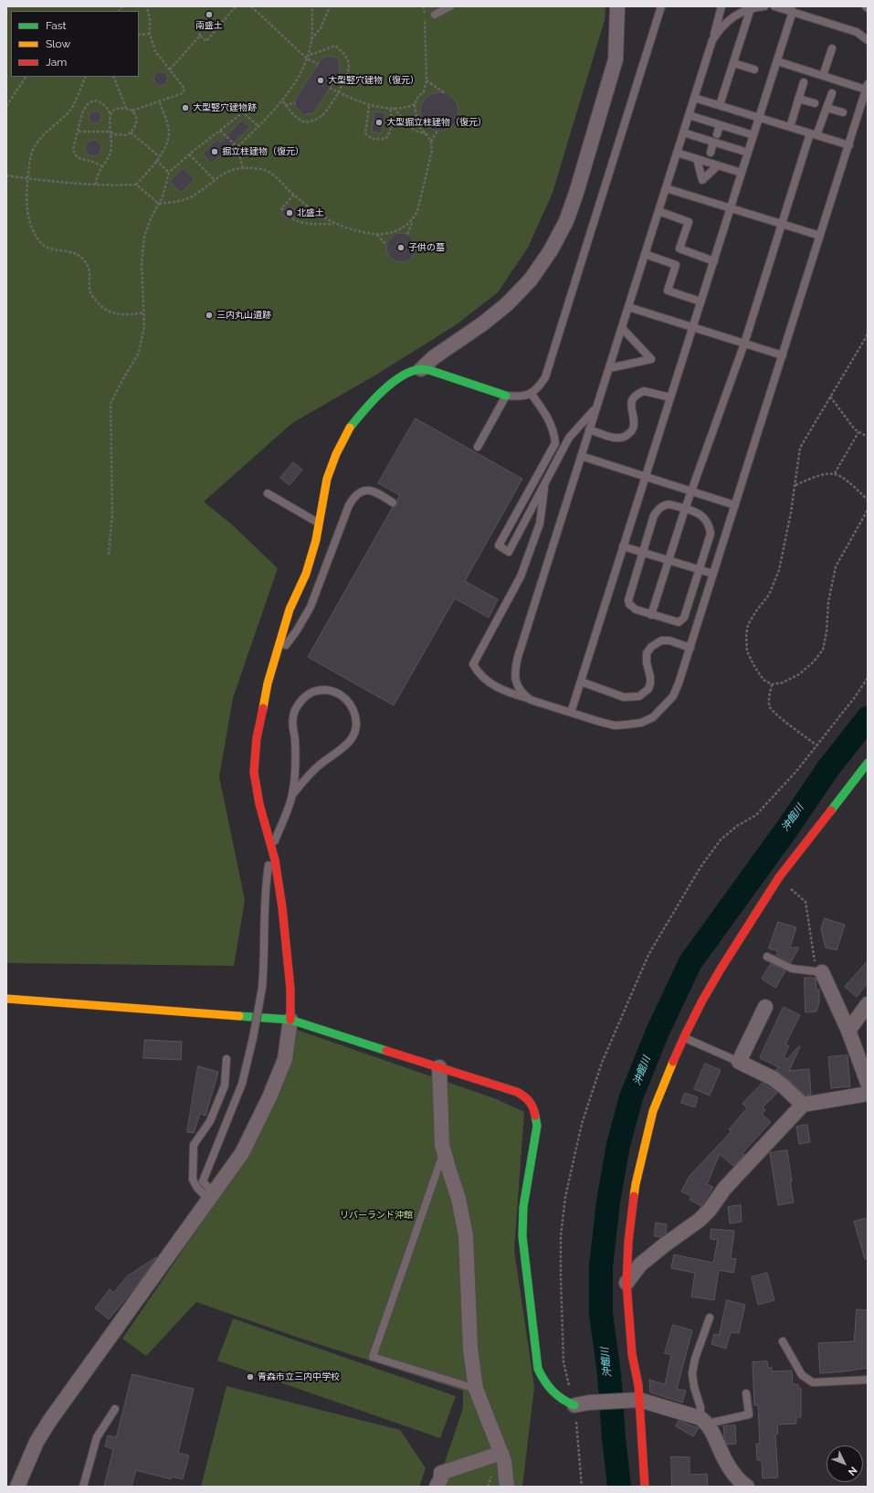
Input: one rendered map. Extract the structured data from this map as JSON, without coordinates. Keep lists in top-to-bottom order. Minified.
{"water":["沖館川"],"parks":["リバーランド沖館"],"places":["南盛土","大型竪穴建物（復元）","大型竪穴建物跡","大型掘立柱建物（復元）","掘立柱建物（復元）","北盛土","子供の墓","三内丸山遺跡","青森市立三内中学校"],"legend":["Fast","Slow","Jam"],"north":"bottom right"}
